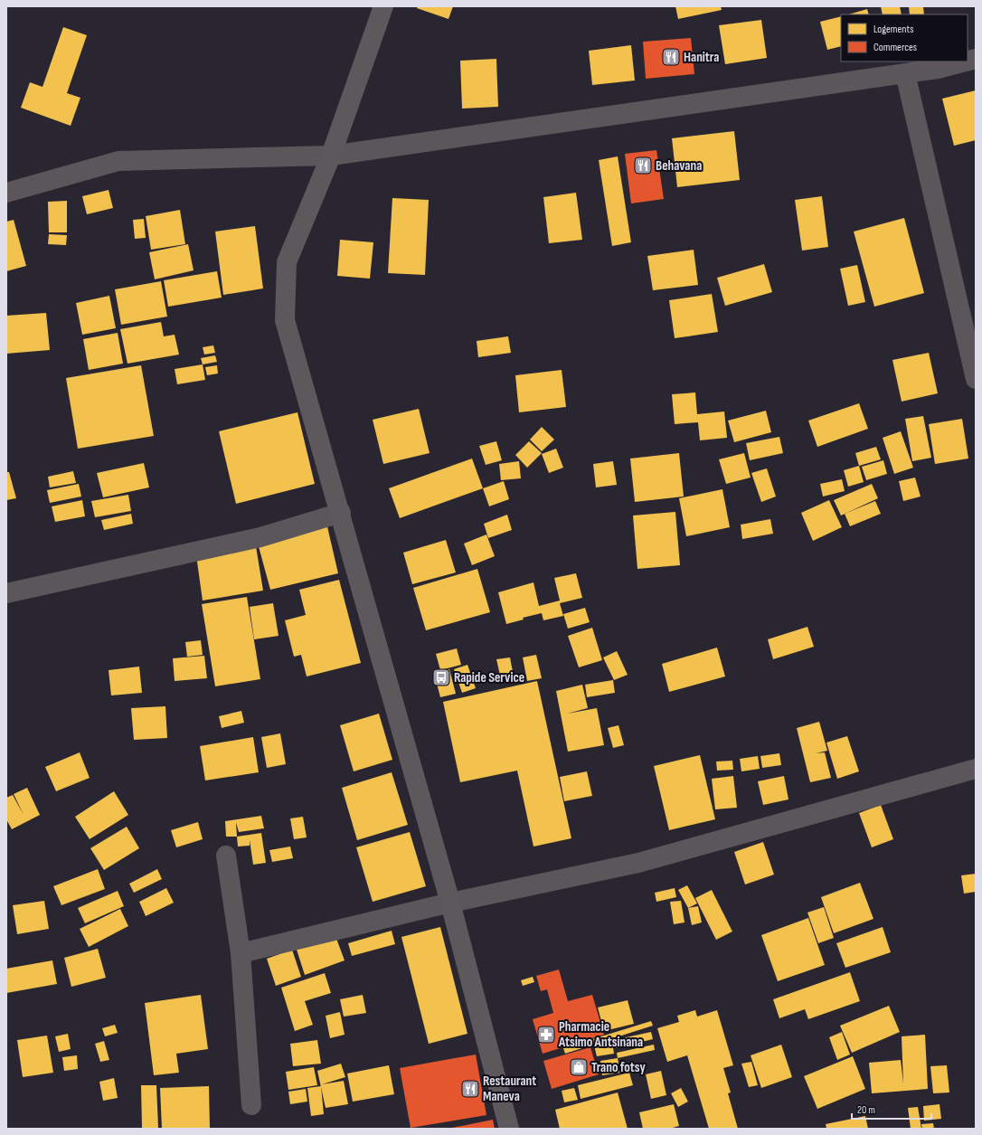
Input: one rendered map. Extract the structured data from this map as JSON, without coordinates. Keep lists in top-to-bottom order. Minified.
{"places":{"restaurant":["Hanitra","Behavana","Restaurant Maneva"],"bus stop":["Rapide Service"],"pharmacy":["Pharmacie Atsimo Antsinana"],"shop":["Trano fotsy"]},"legend":["Logements","Commerces"],"scale_bar":"20 m"}
